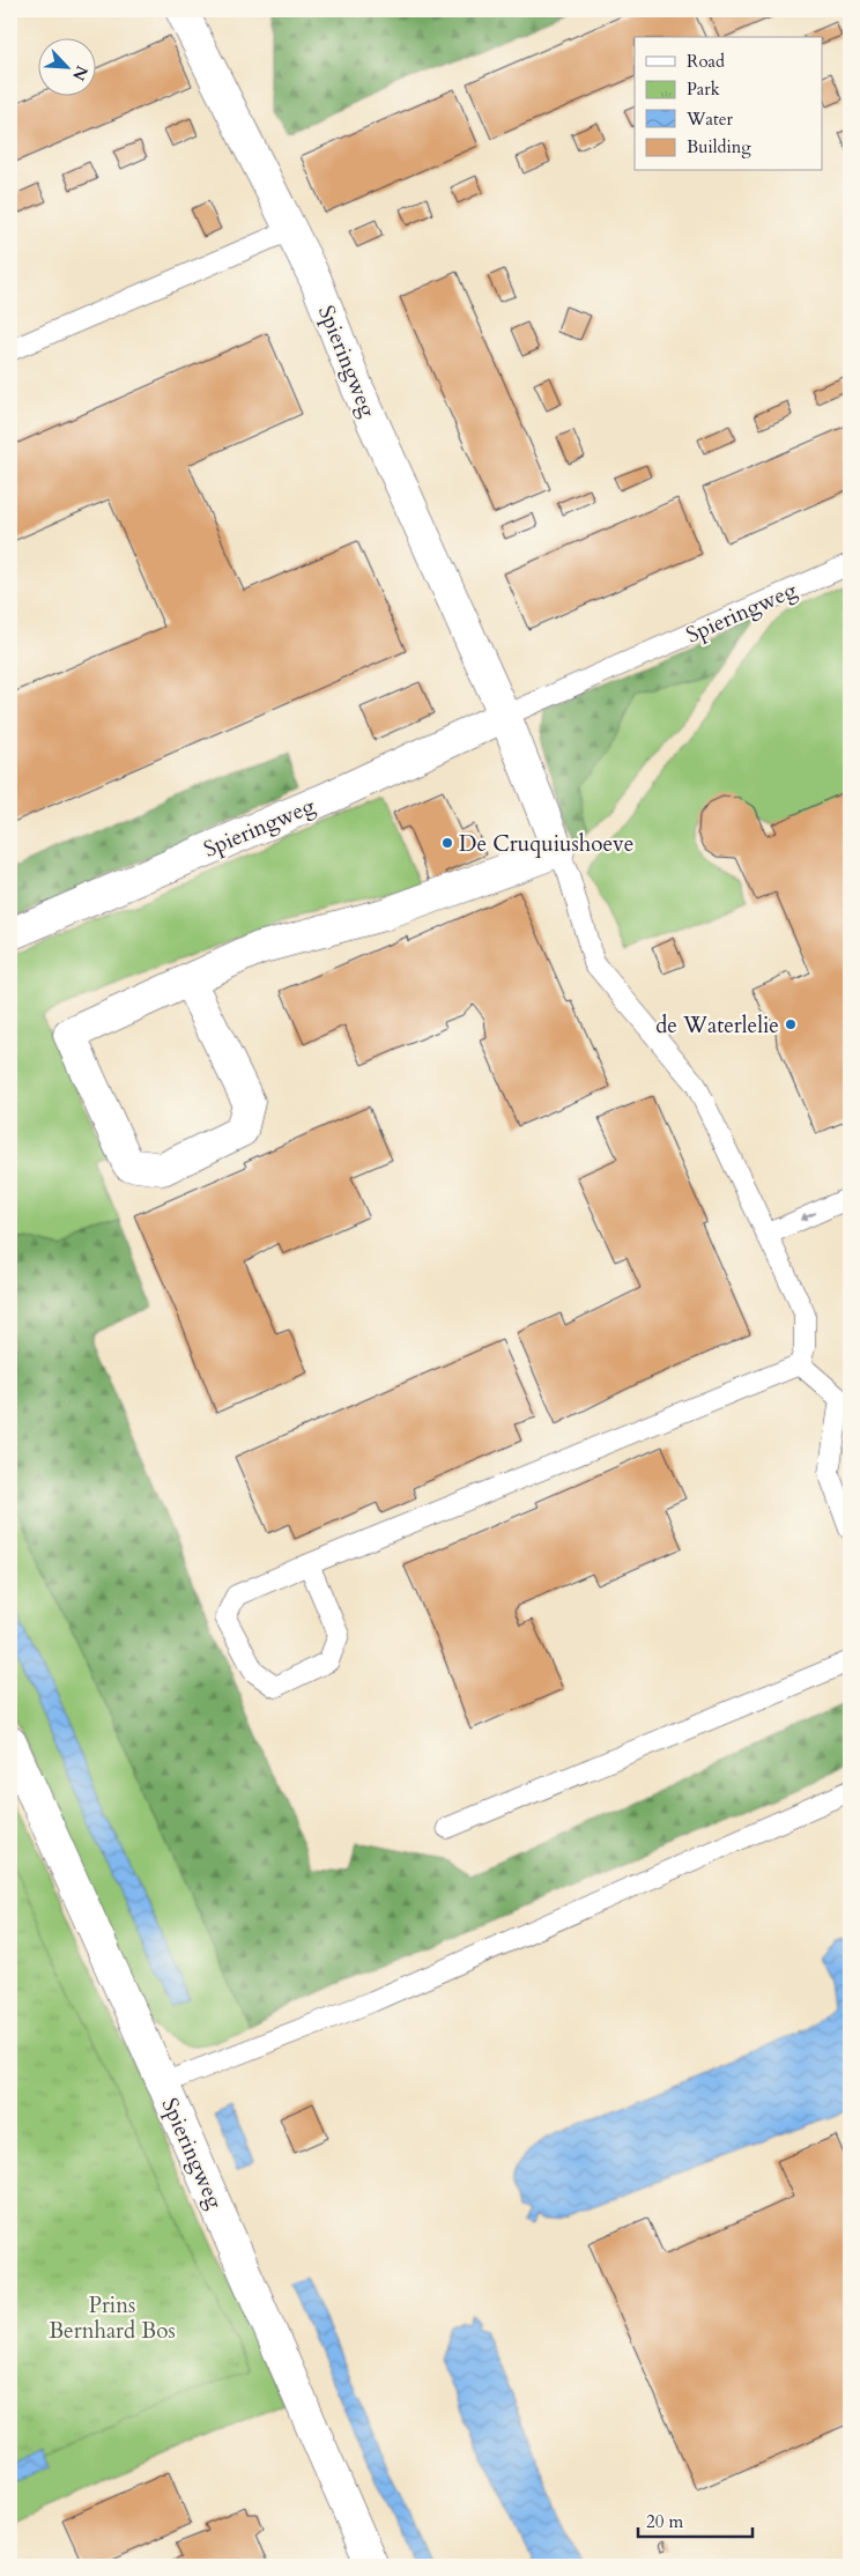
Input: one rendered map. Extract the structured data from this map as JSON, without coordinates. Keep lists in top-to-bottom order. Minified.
{"streets":{"street":["Spieringweg"]},"parks":["Prins Bernhard Bos"],"places":["De Cruquiushoeve","de Waterlelie"],"legend":["Road","Park","Water","Building"],"scale_bar":"20 m","north":"bottom right"}
